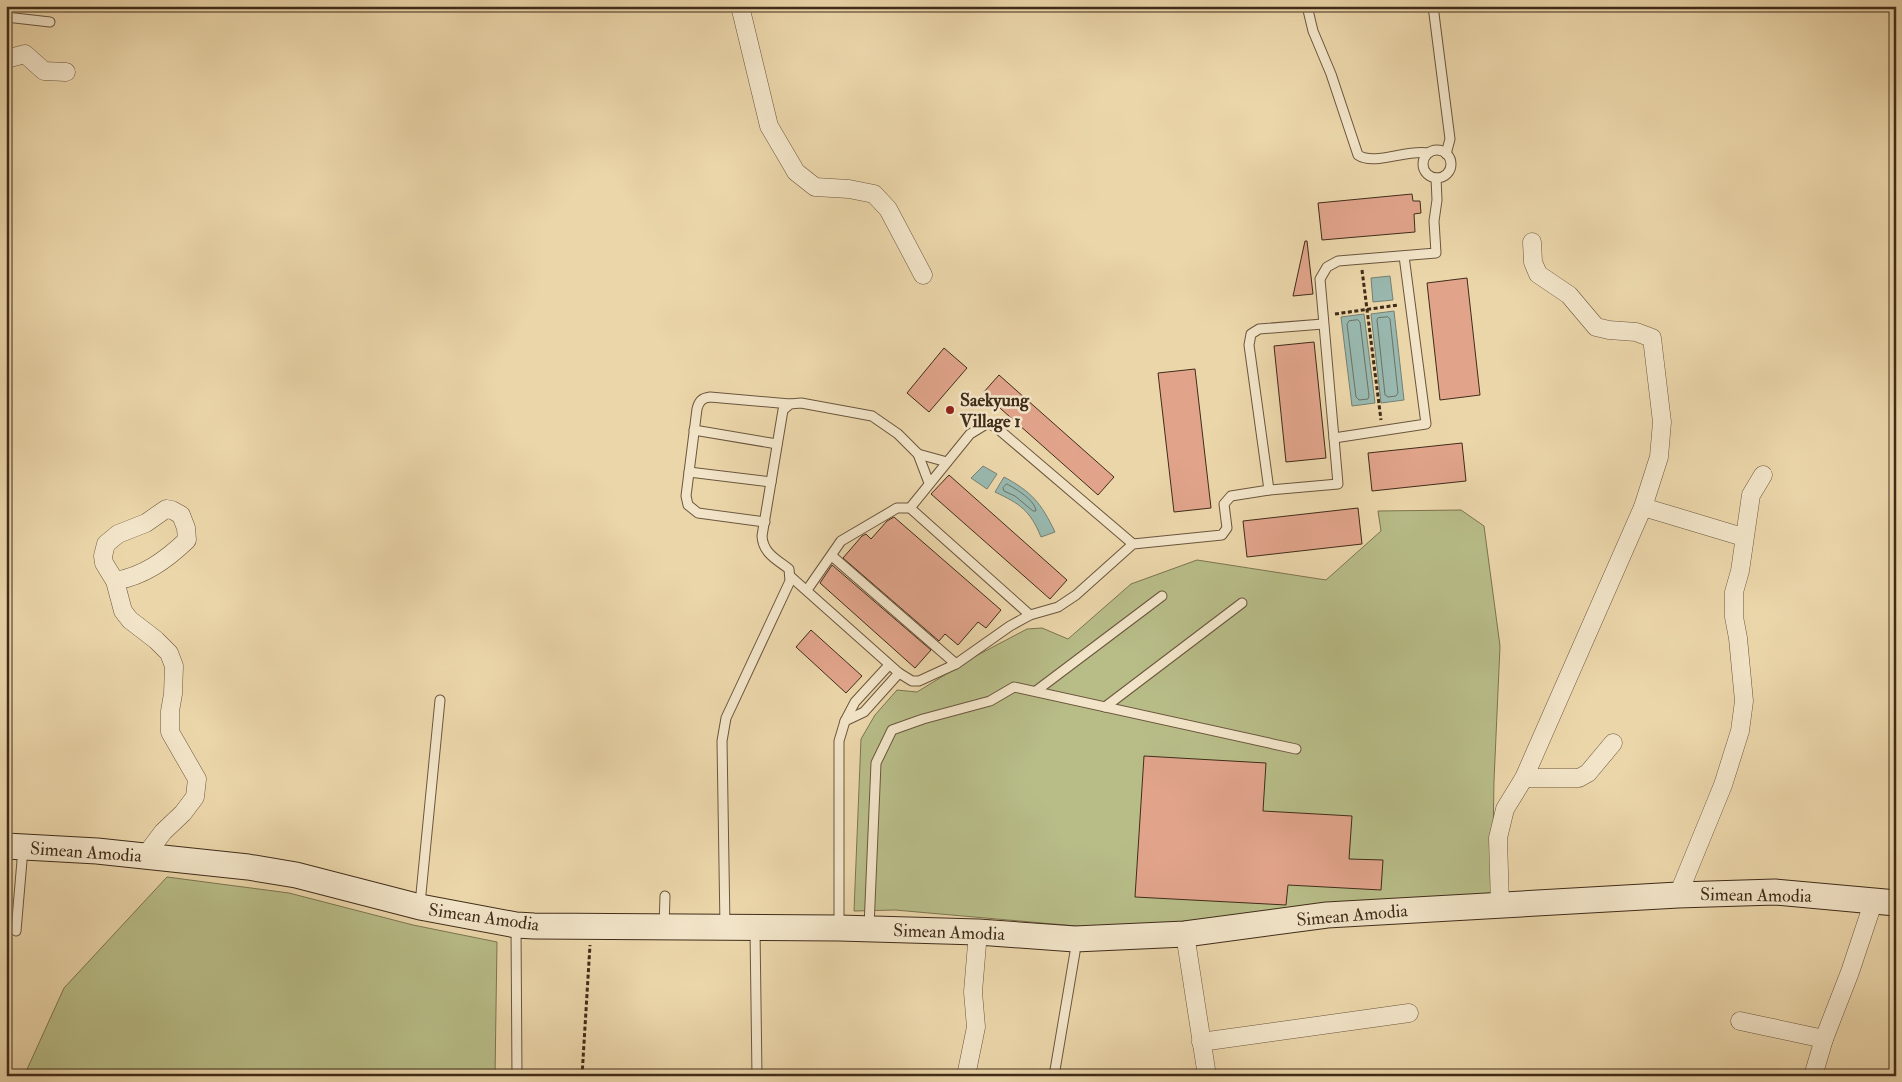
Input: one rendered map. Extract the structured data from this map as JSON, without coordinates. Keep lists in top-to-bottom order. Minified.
{"streets":{"street":["Simean Amodia"]},"places":["Saekyung Village 1"]}
